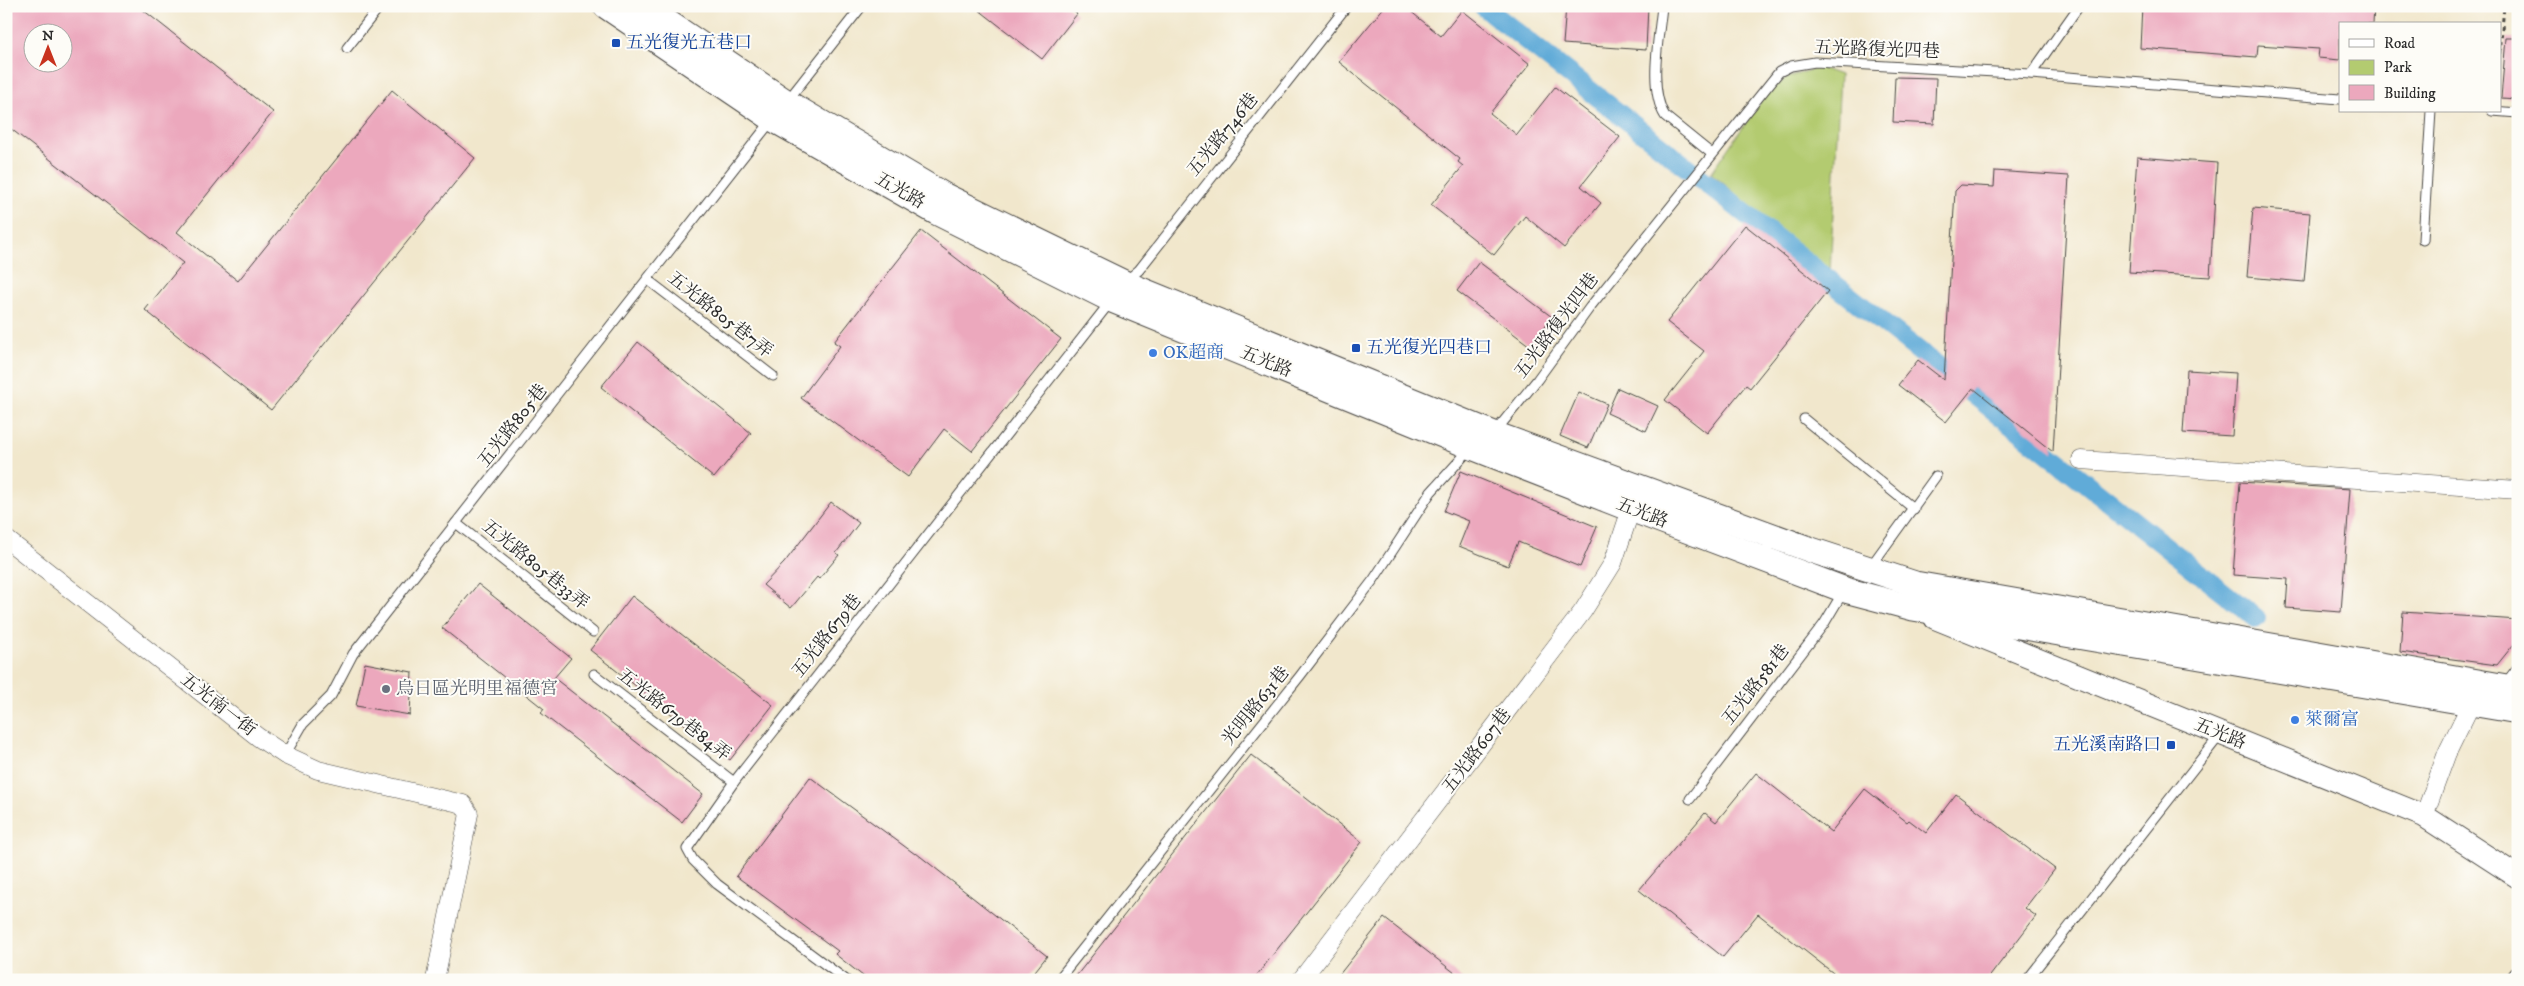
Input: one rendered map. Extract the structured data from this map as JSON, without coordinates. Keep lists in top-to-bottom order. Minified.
{"streets":{"main road":["五光路"],"street":["五光南一街","五光路607巷"],"lane":["五光路復光四巷","五光路746巷","五光路805巷7弄","五光路805巷","五光路805巷33弄","五光路679巷","五光路581巷","光明路631巷","五光路679巷84弄"]},"crossings":[["五光路復光四巷","五光路"],["五光路復光四巷","光明路631巷"],["五光路746巷","五光路"],["五光路746巷","五光路679巷"],["五光路","五光路805巷"],["五光路","五光路679巷"],["五光路","五光路581巷"],["五光路","光明路631巷"],["五光路","五光路607巷"],["五光路805巷7弄","五光路805巷"],["五光路805巷","五光路805巷33弄"],["五光路805巷","五光南一街"],["五光路679巷","五光路679巷84弄"]],"places":{"transit":["五光復光五巷口","五光復光四巷口","五光溪南路口"],"other":["OK超商","烏日區光明里福德宮","萊爾富"]},"legend":["Road","Park","Building"],"north":"top"}
